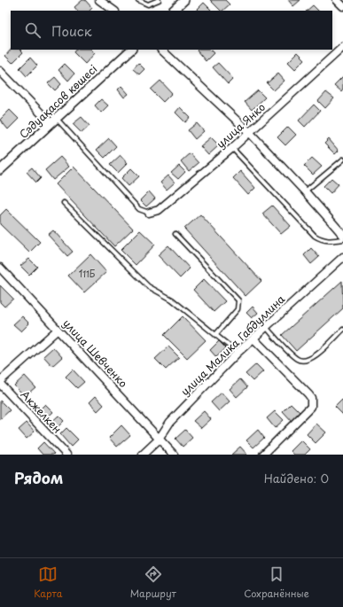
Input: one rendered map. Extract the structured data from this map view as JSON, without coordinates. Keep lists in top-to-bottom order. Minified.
{"streets":{"street":["Сәдуақасов көшесі","улица Янко","улица Малика Габдуллина","улица Шевченко","Акжелкен"]},"crossings":[["улица Малика Габдуллина","улица Шевченко"]],"house_numbers":["111Б"],"page":{"search":"Поиск","heading":["Рядом","Найдено: 0"],"nav":["Карта","Маршрут","Сохранённые"]}}
